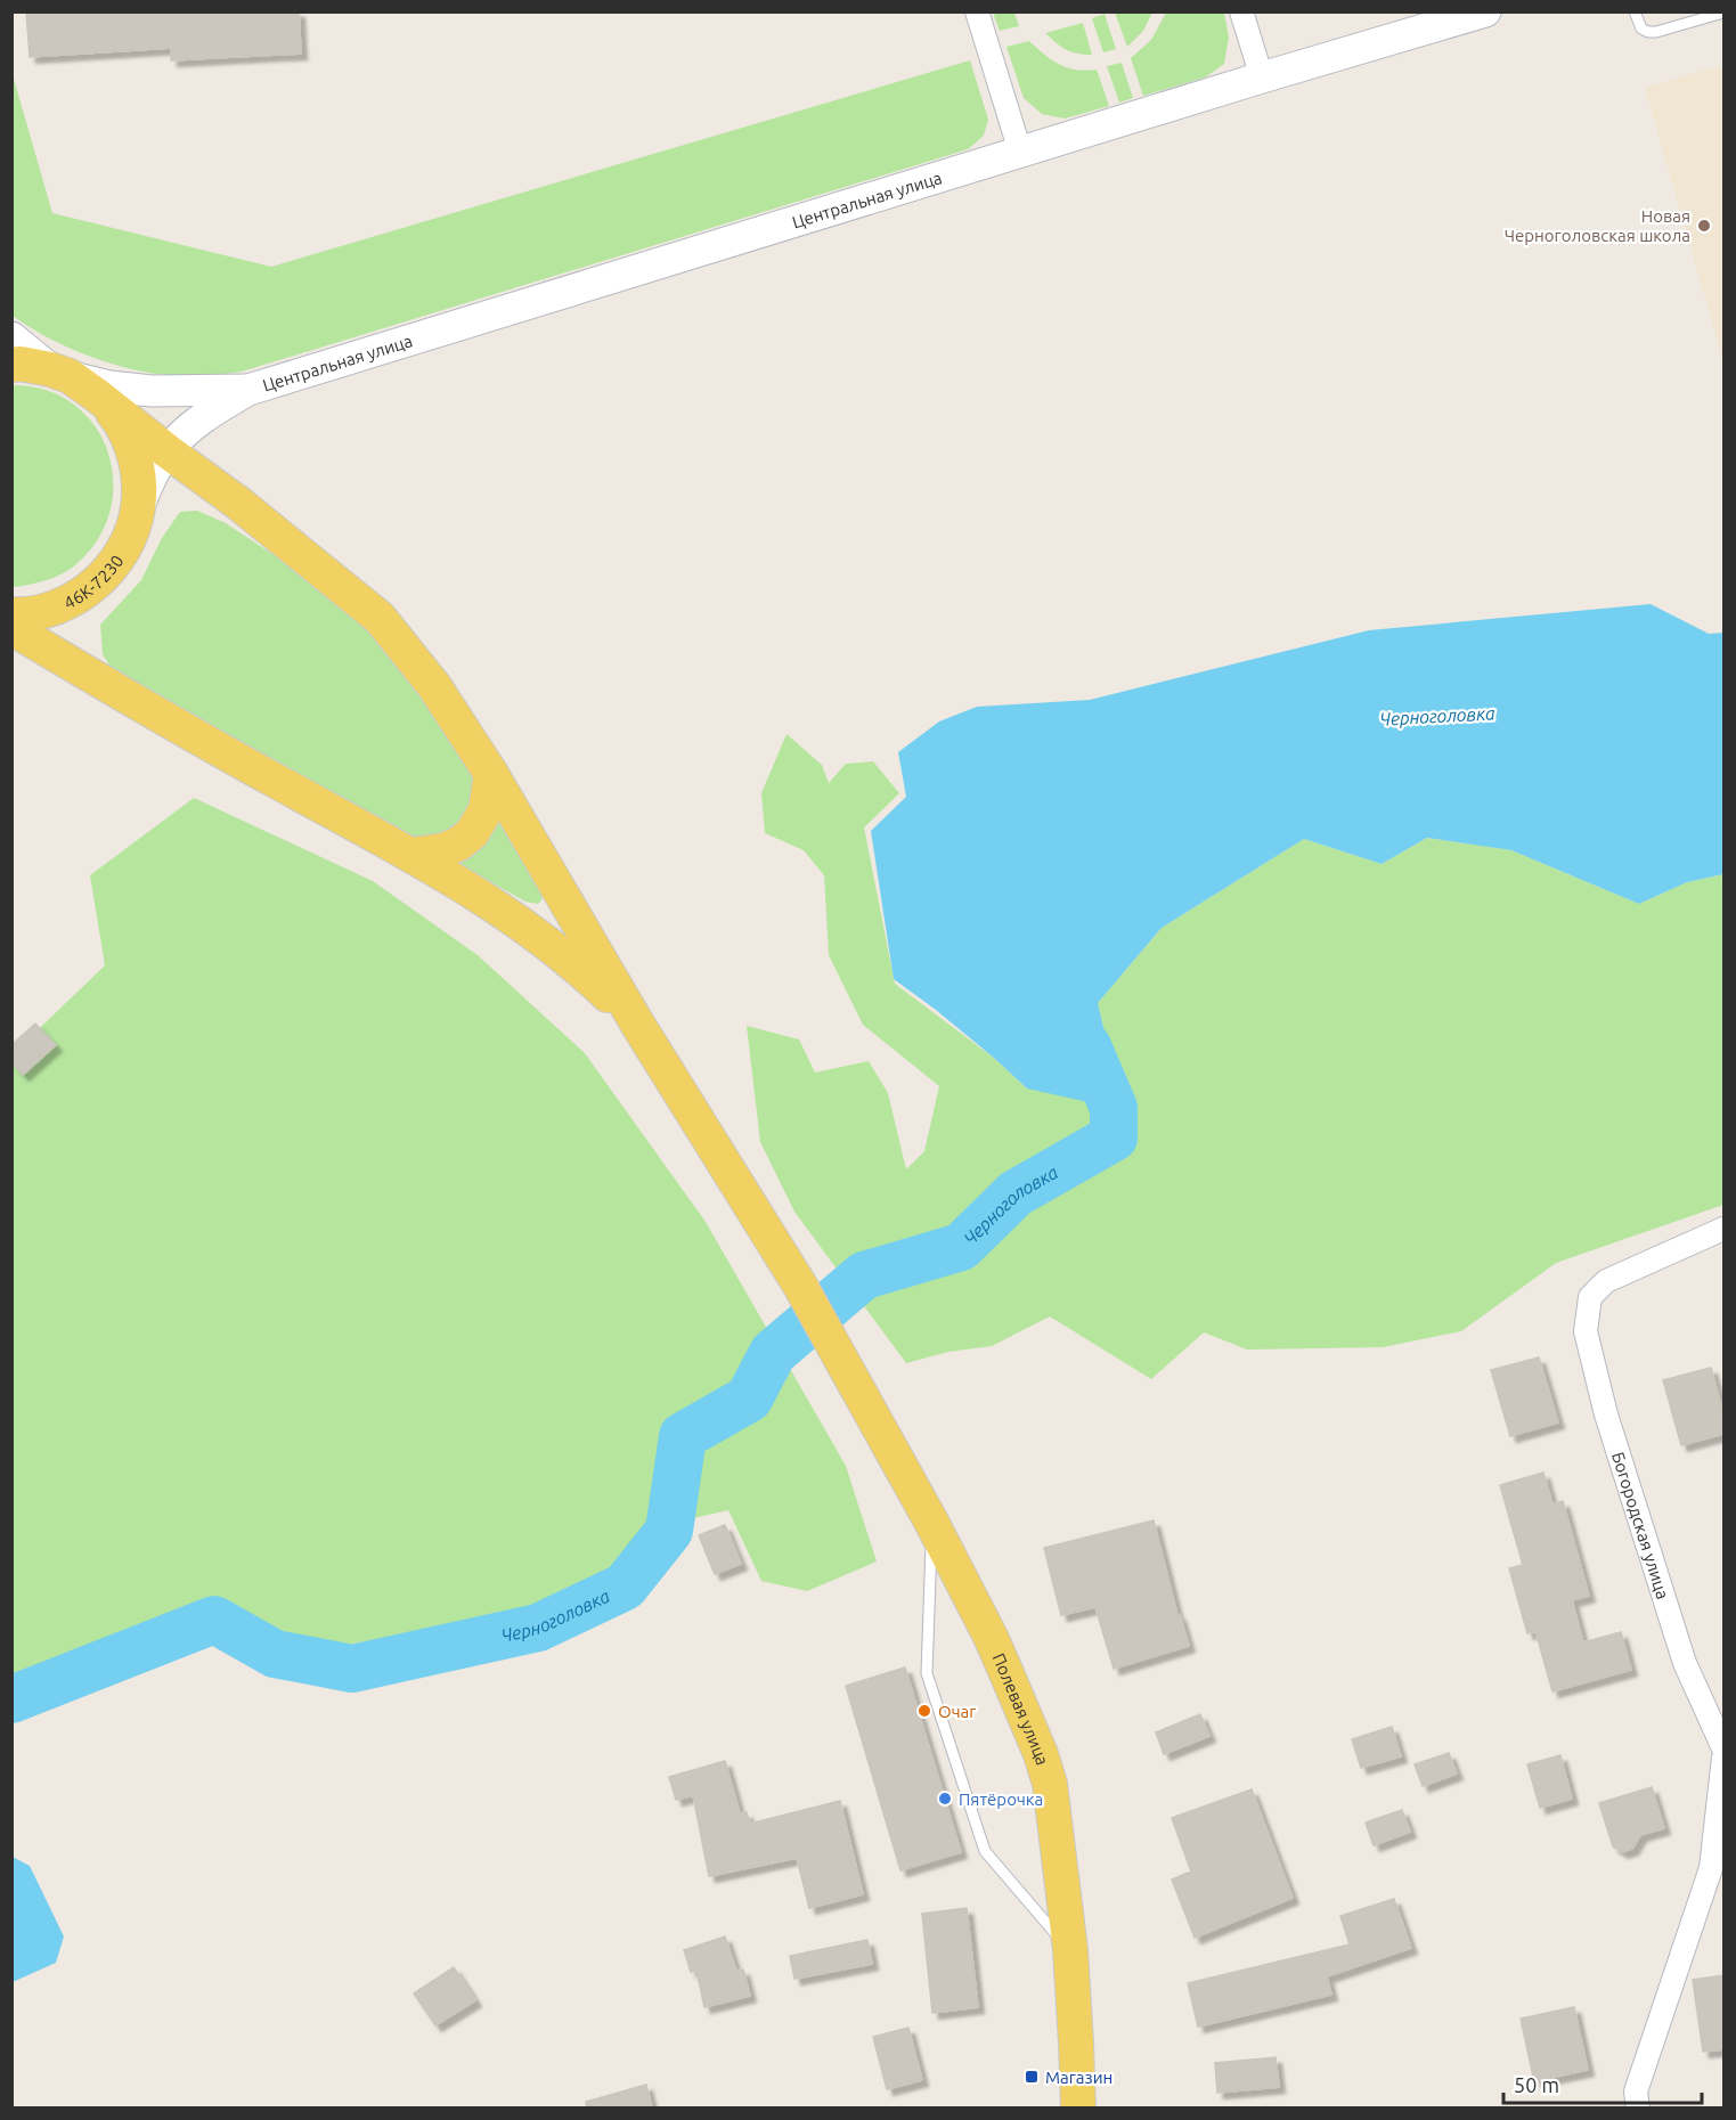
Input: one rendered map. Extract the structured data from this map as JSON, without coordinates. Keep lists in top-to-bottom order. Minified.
{"streets":{"main road":["46К-7230","Полевая улица"],"street":["Центральная улица","Богородская улица"]},"crossings":[["Центральная улица","46К-7230"]],"water":["Черноголовка"],"places":{"other":["Новая Черноголовская школа","Очаг","Пятёрочка"],"transit":["Магазин"]},"scale_bar":"50 m"}
